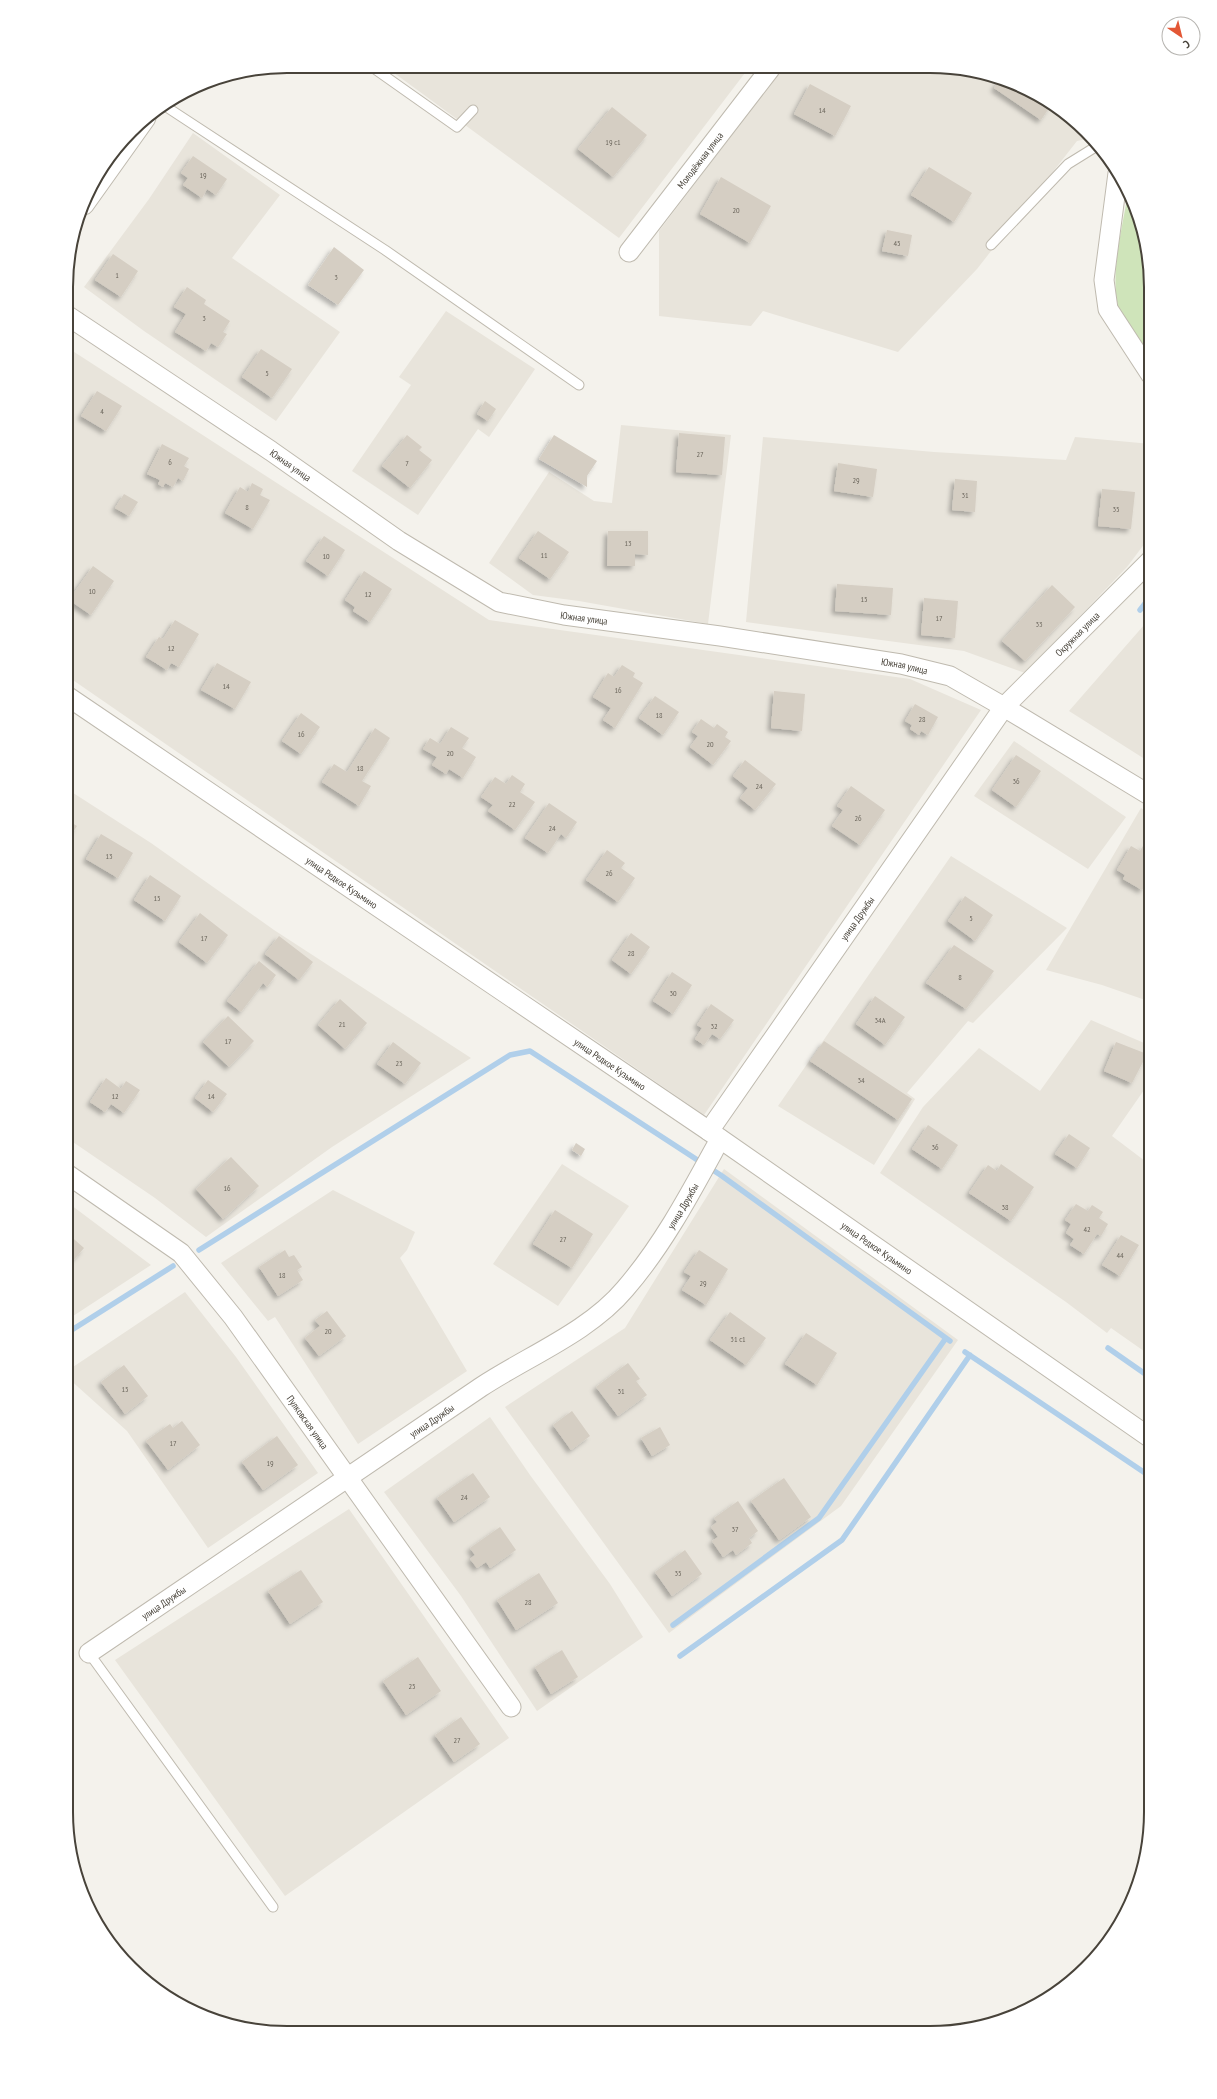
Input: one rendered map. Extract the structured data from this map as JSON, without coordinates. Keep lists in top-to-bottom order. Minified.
{"streets":{"street":["Молодёжная улица","Южная улица","Окружная улица","улица Редкое Кузьмино","улица Дружбы","Пулковская улица"]},"crossings":[["Южная улица","Окружная улица"],["Южная улица","улица Дружбы"],["Окружная улица","улица Дружбы"],["улица Редкое Кузьмино","улица Дружбы"],["улица Дружбы","Пулковская улица"]],"house_numbers":["14","19 с1","19","20","45","1","3","3","5","4","27","6","7","29","31","8","35","13","11","10","10","12","15","17","33","12","14","16","18","28","16","20","20","18","36","24","22","26","24","13","26","15","5","17","28","8","30","34А","21","32","17","23","34","12","14","36","16","38","42","27","44","18","29","20","31 с1","15","31","17","19","24","37","35","28","25","27"],"north":"bottom right"}
